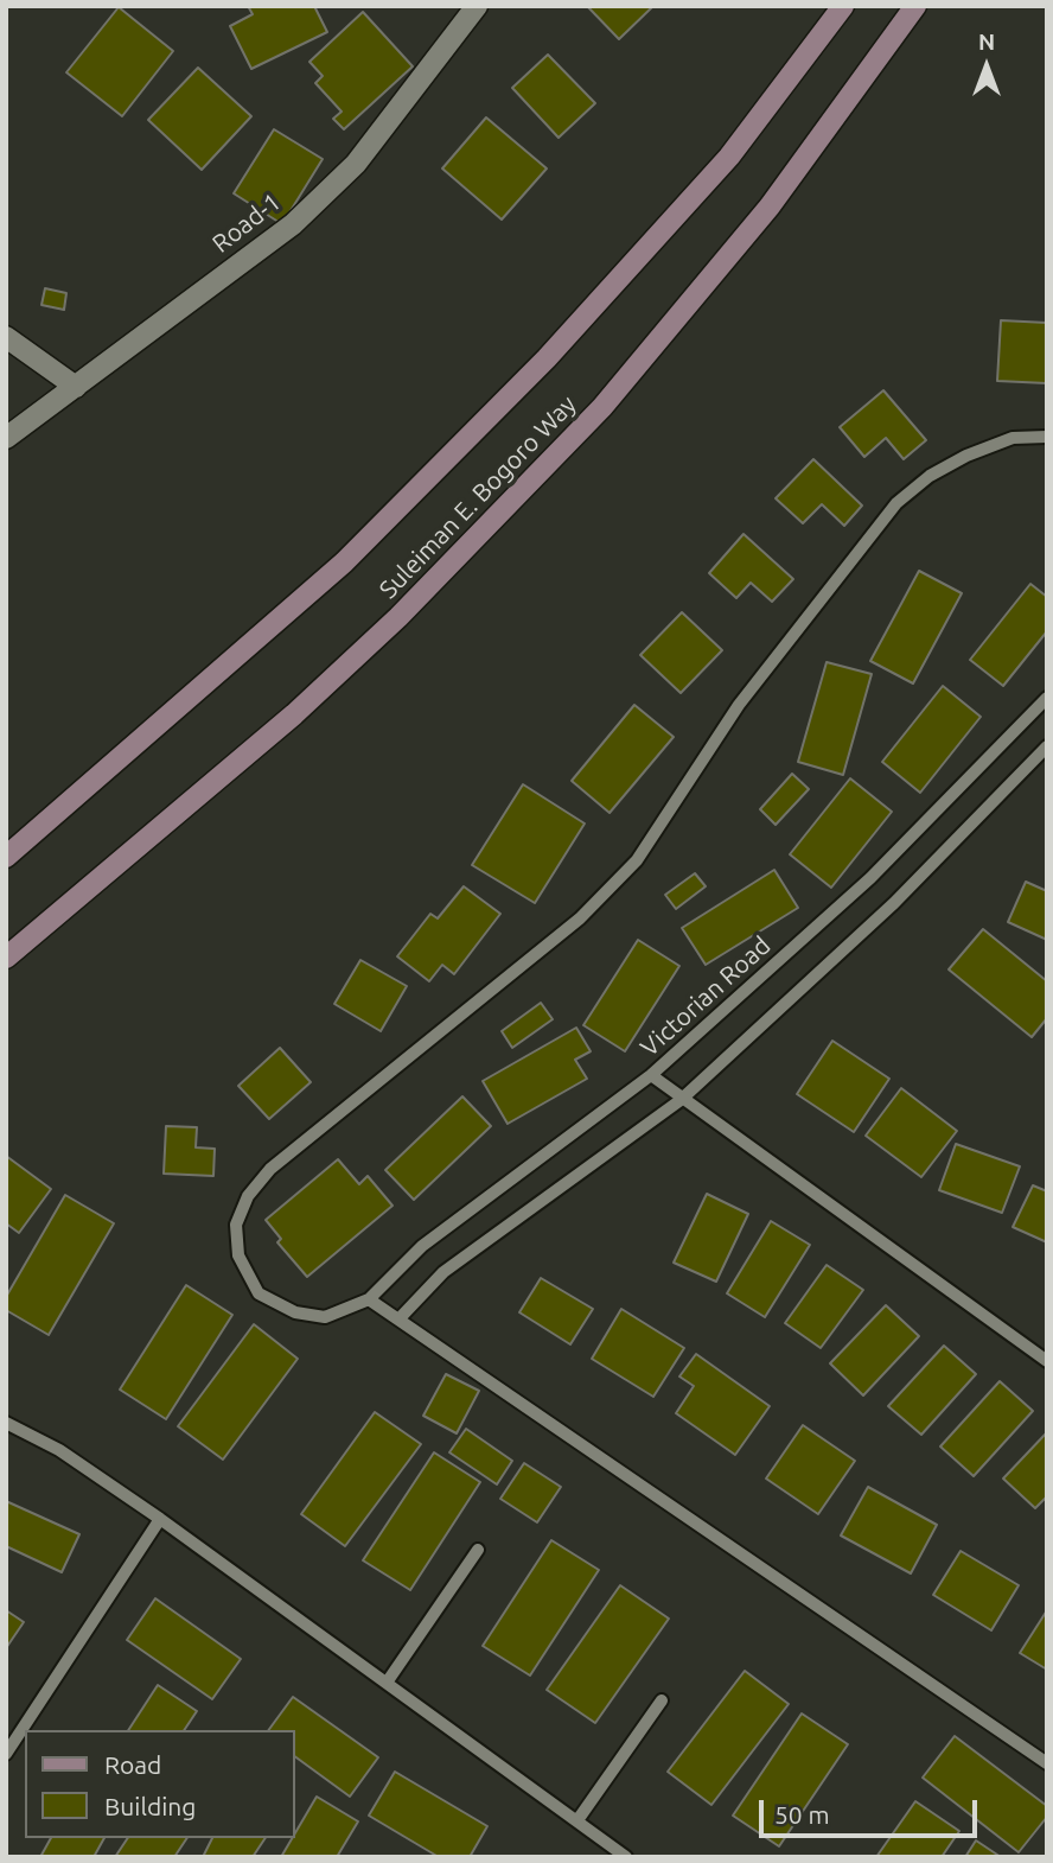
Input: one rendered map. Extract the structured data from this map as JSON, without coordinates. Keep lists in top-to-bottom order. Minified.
{"streets":{"street":["Road-1","Suleiman E. Bogoro Way"],"lane":["Victorian Road"]},"legend":["Road","Building"],"scale_bar":"50 m","north":"top"}
